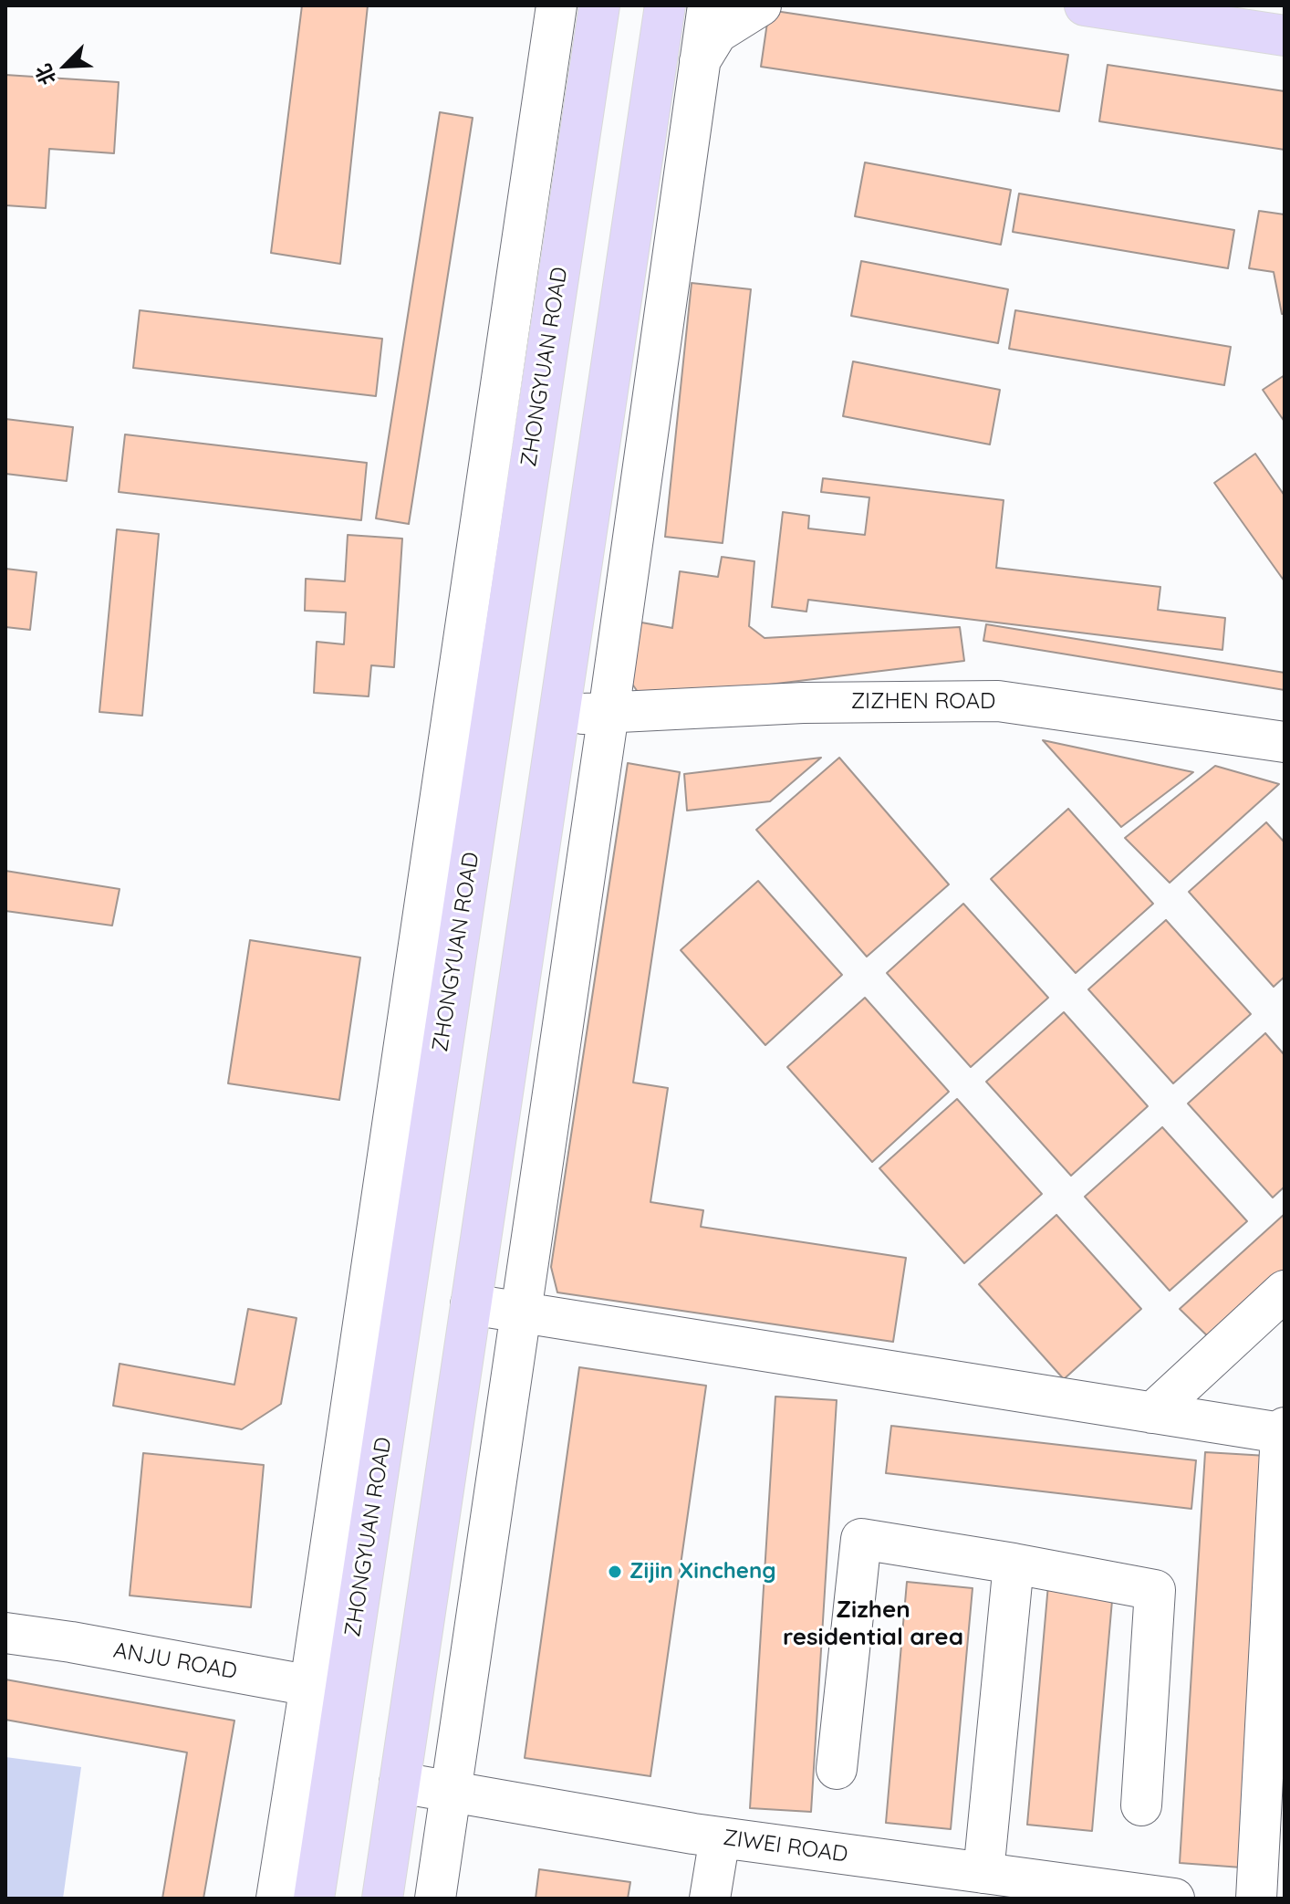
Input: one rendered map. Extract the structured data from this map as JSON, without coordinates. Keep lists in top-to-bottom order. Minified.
{"streets":{"main road":["ZHONGYUAN ROAD"],"street":["ZIZHEN ROAD","ANJU ROAD","ZIWEI ROAD"]},"crossings":[["ZHONGYUAN ROAD","ANJU ROAD"]],"districts":["Zizhen residential area"],"places":["Zijin Xincheng"],"north":"bottom left"}
